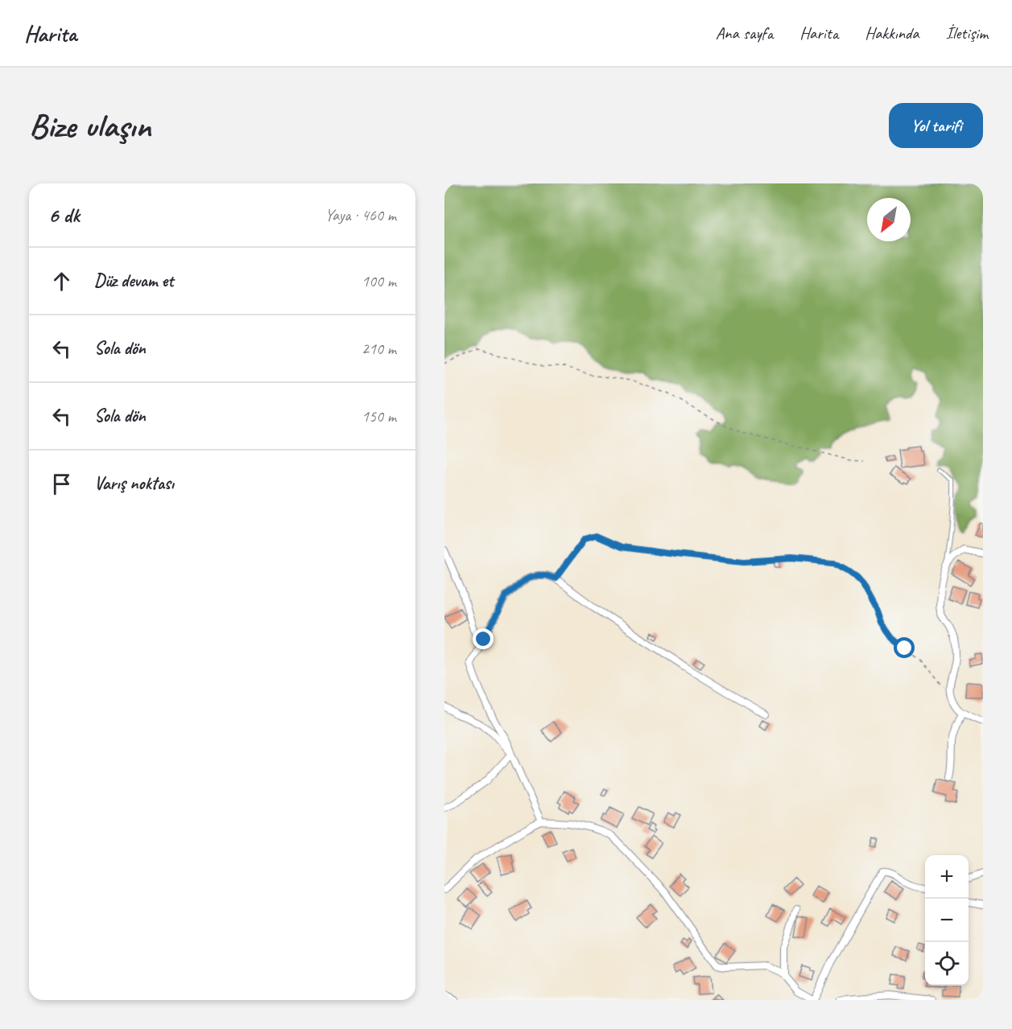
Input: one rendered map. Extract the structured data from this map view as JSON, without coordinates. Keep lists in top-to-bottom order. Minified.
{"north":"bottom left","page":{"header":"Harita","nav":["Ana sayfa","Harita","Hakkında","İletişim"],"buttons":"Yol tarifi","title":"Bize ulaşın","heading":["6 dk","Yaya · 460 m"],"list":[["Düz devam et","100 m"],["Sola dön","210 m"],["Sola dön","150 m"],"Varış noktası"],"map_buttons":["+","−"]}}
